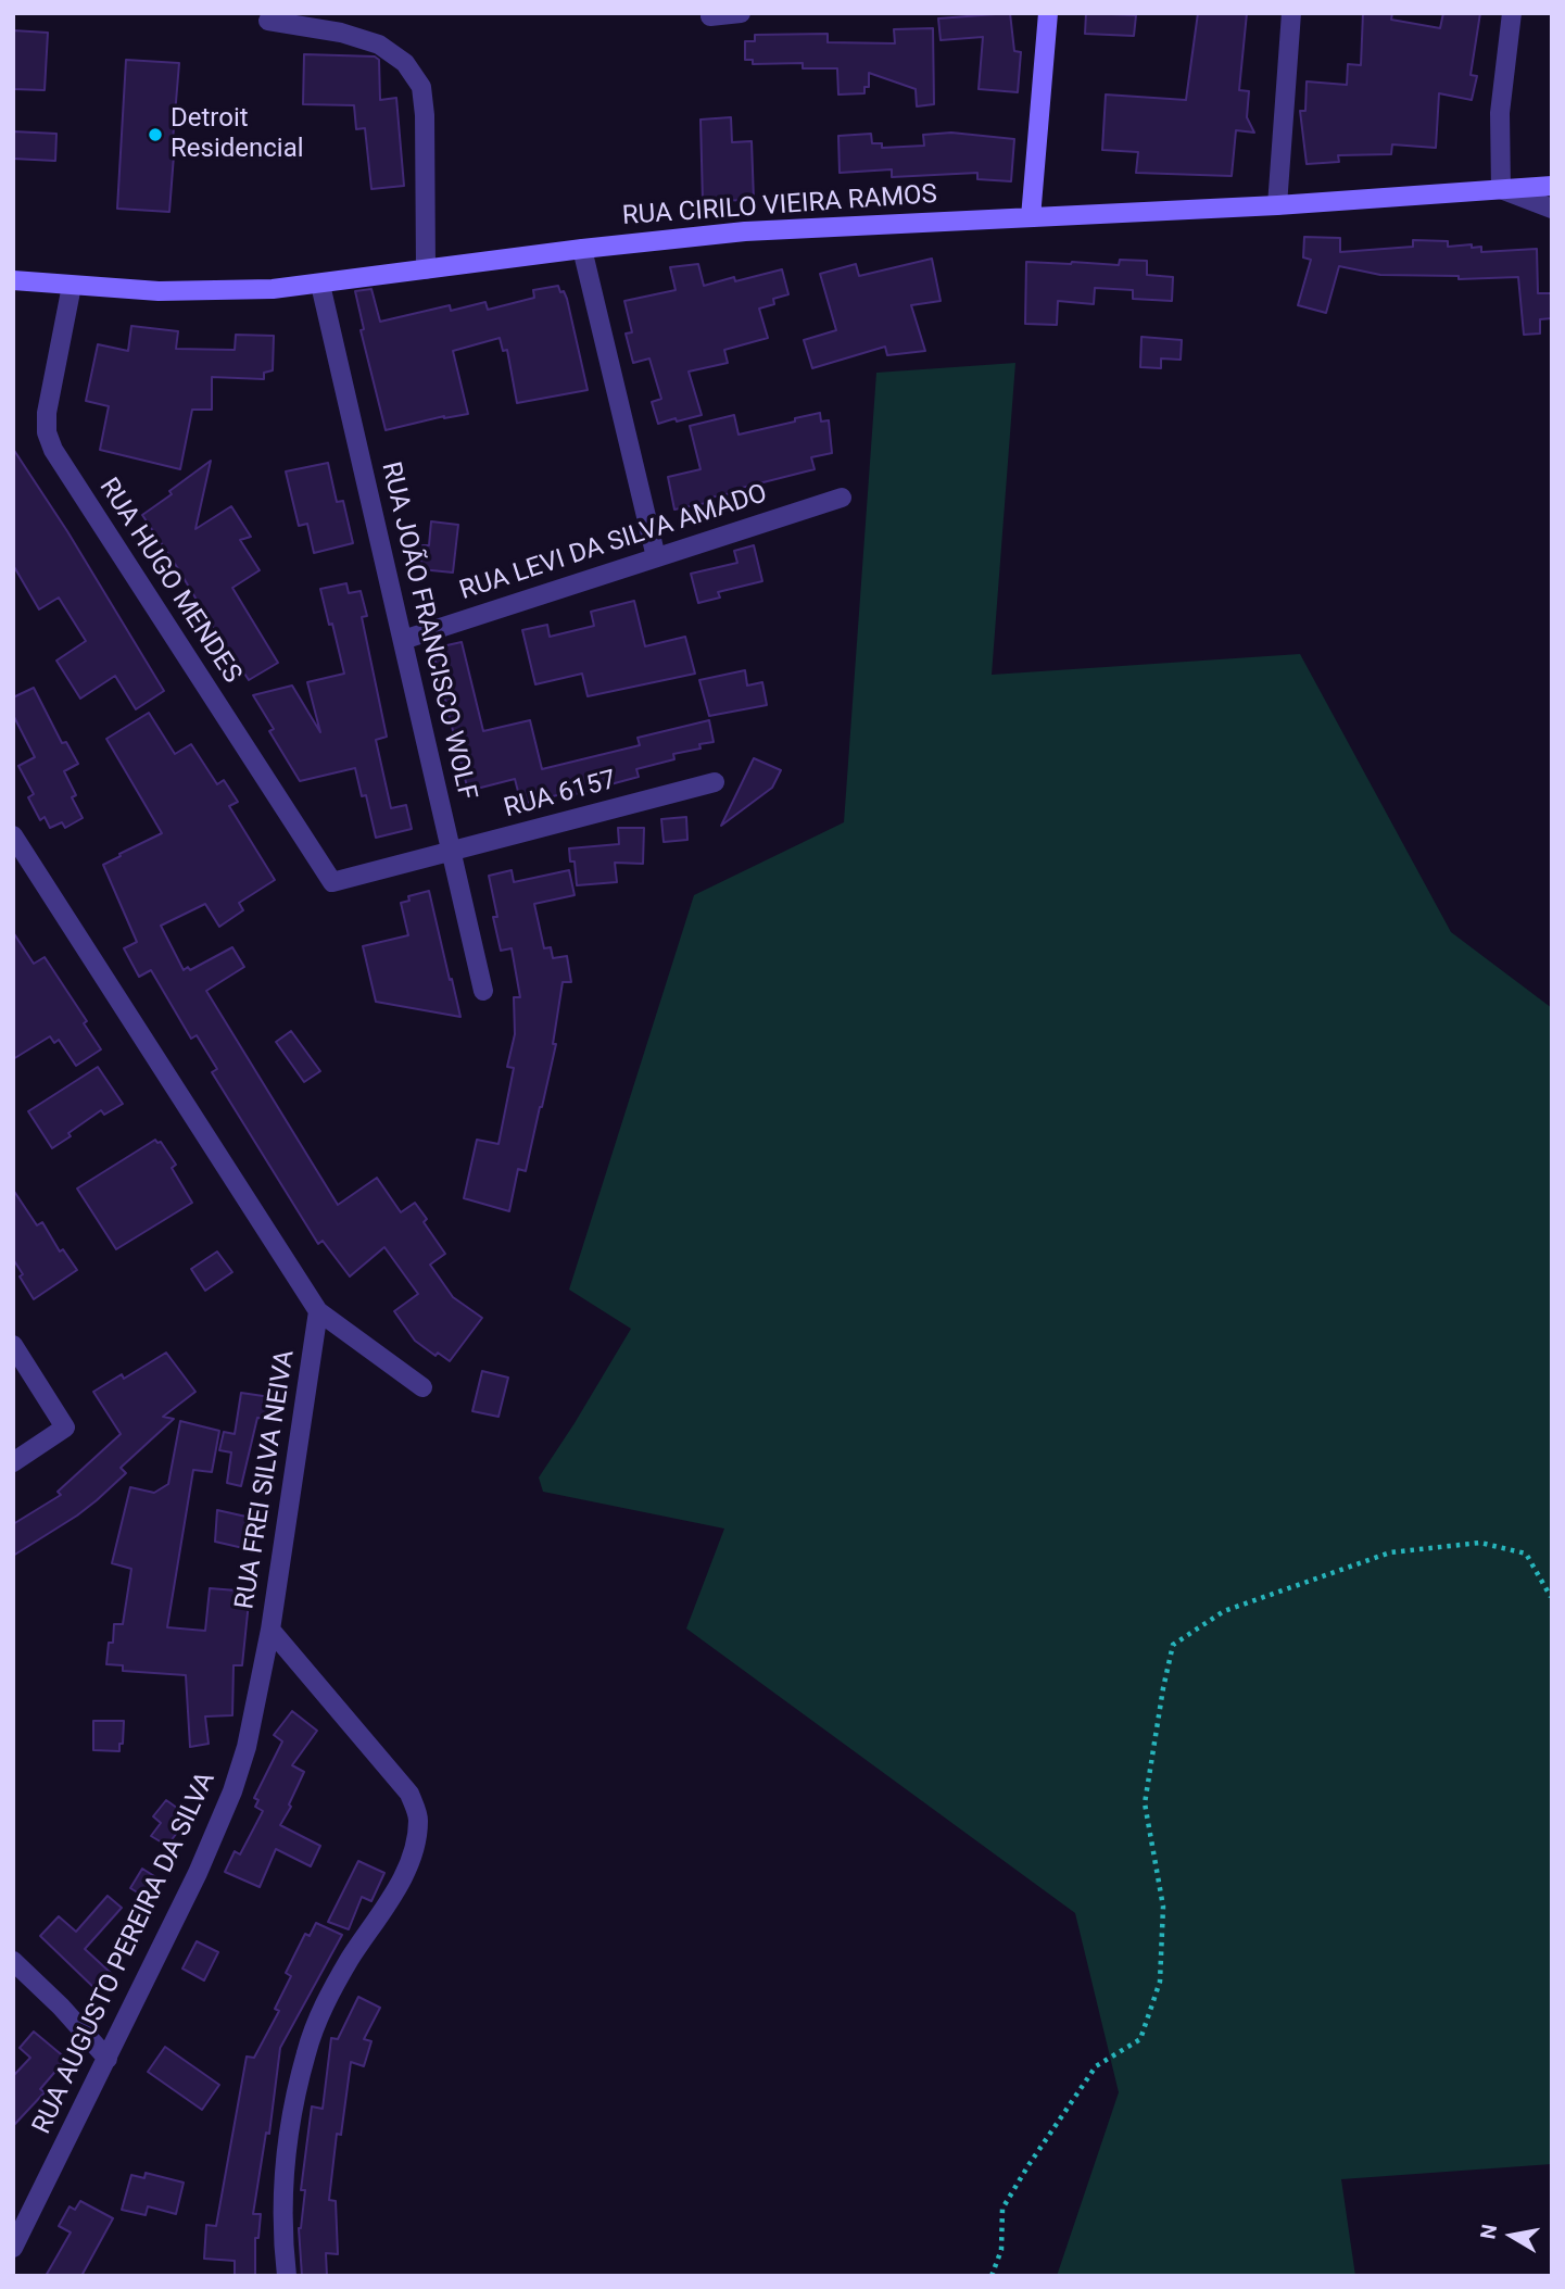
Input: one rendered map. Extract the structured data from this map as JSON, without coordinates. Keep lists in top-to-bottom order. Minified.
{"streets":{"main road":["RUA CIRILO VIEIRA RAMOS"],"street":["RUA LEVI DA SILVA AMADO","RUA HUGO MENDES","RUA JOÃO FRANCISCO WOLF","RUA 6157","RUA FREI SILVA NEIVA","RUA AUGUSTO PEREIRA DA SILVA"]},"crossings":[["RUA CIRILO VIEIRA RAMOS","RUA HUGO MENDES"],["RUA CIRILO VIEIRA RAMOS","RUA JOÃO FRANCISCO WOLF"],["RUA LEVI DA SILVA AMADO","RUA JOÃO FRANCISCO WOLF"],["RUA HUGO MENDES","RUA 6157"],["RUA JOÃO FRANCISCO WOLF","RUA 6157"],["RUA FREI SILVA NEIVA","RUA AUGUSTO PEREIRA DA SILVA"]],"places":["Detroit Residencial"],"north":"left"}
